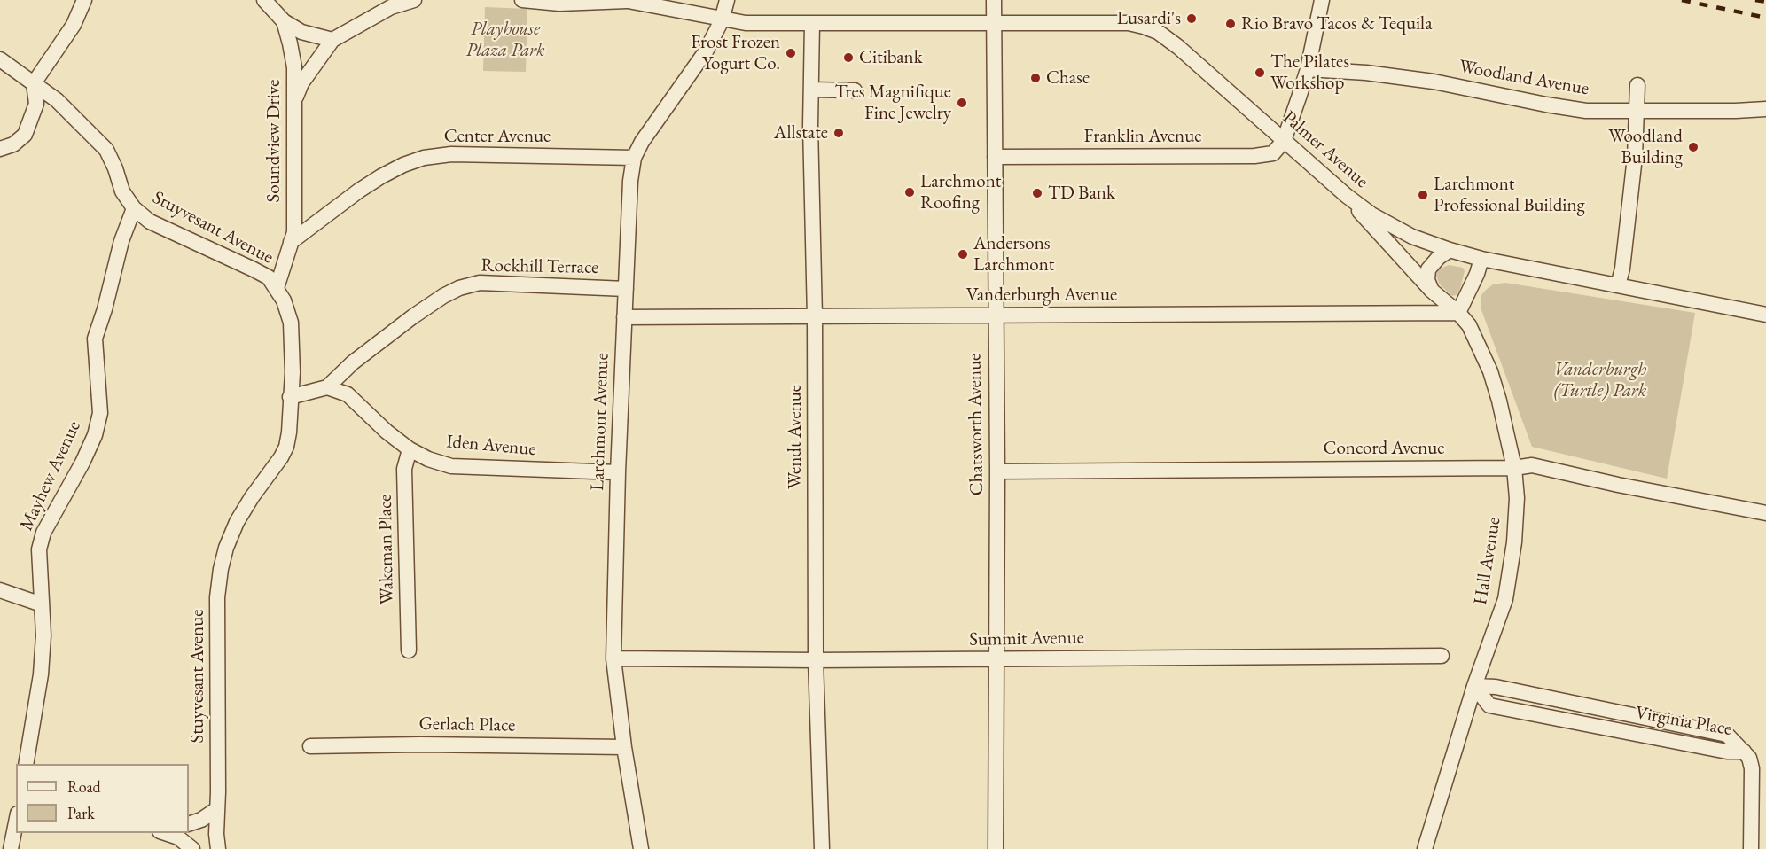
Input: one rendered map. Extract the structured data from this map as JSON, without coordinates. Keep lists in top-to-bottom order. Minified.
{"streets":{"street":["Woodland Avenue","Center Avenue","Franklin Avenue","Soundview Drive","Palmer Avenue","Stuyvesant Avenue","Rockhill Terrace","Vanderburgh Avenue","Larchmont Avenue","Chatsworth Avenue","Wendt Avenue","Iden Avenue","Concord Avenue","Mayhew Avenue","Wakeman Place","Hall Avenue","Summit Avenue","Virginia Place","Gerlach Place"]},"crossings":[["Center Avenue","Soundview Drive"],["Center Avenue","Larchmont Avenue"],["Franklin Avenue","Palmer Avenue"],["Franklin Avenue","Chatsworth Avenue"],["Soundview Drive","Stuyvesant Avenue"],["Palmer Avenue","Larchmont Avenue"],["Palmer Avenue","Chatsworth Avenue"],["Palmer Avenue","Wendt Avenue"],["Palmer Avenue","Hall Avenue"],["Stuyvesant Avenue","Mayhew Avenue"],["Rockhill Terrace","Larchmont Avenue"],["Rockhill Terrace","Iden Avenue"],["Vanderburgh Avenue","Larchmont Avenue"],["Vanderburgh Avenue","Chatsworth Avenue"],["Vanderburgh Avenue","Wendt Avenue"],["Vanderburgh Avenue","Hall Avenue"],["Larchmont Avenue","Iden Avenue"],["Larchmont Avenue","Summit Avenue"],["Larchmont Avenue","Gerlach Place"],["Chatsworth Avenue","Concord Avenue"],["Chatsworth Avenue","Summit Avenue"],["Wendt Avenue","Summit Avenue"],["Iden Avenue","Wakeman Place"],["Concord Avenue","Hall Avenue"],["Hall Avenue","Virginia Place"]],"parks":["Playhouse Plaza Park","Vanderburgh (Turtle) Park"],"places":["Lusardi's","Rio Bravo Tacos & Tequila","Frost Frozen Yogurt Co.","Citibank","The Pilates Workshop","Chase","Tres Magnifique Fine Jewelry","Allstate","Woodland Building","Larchmont Roofing","TD Bank","Larchmont Professional Building","Andersons Larchmont"],"legend":["Road","Park"]}
